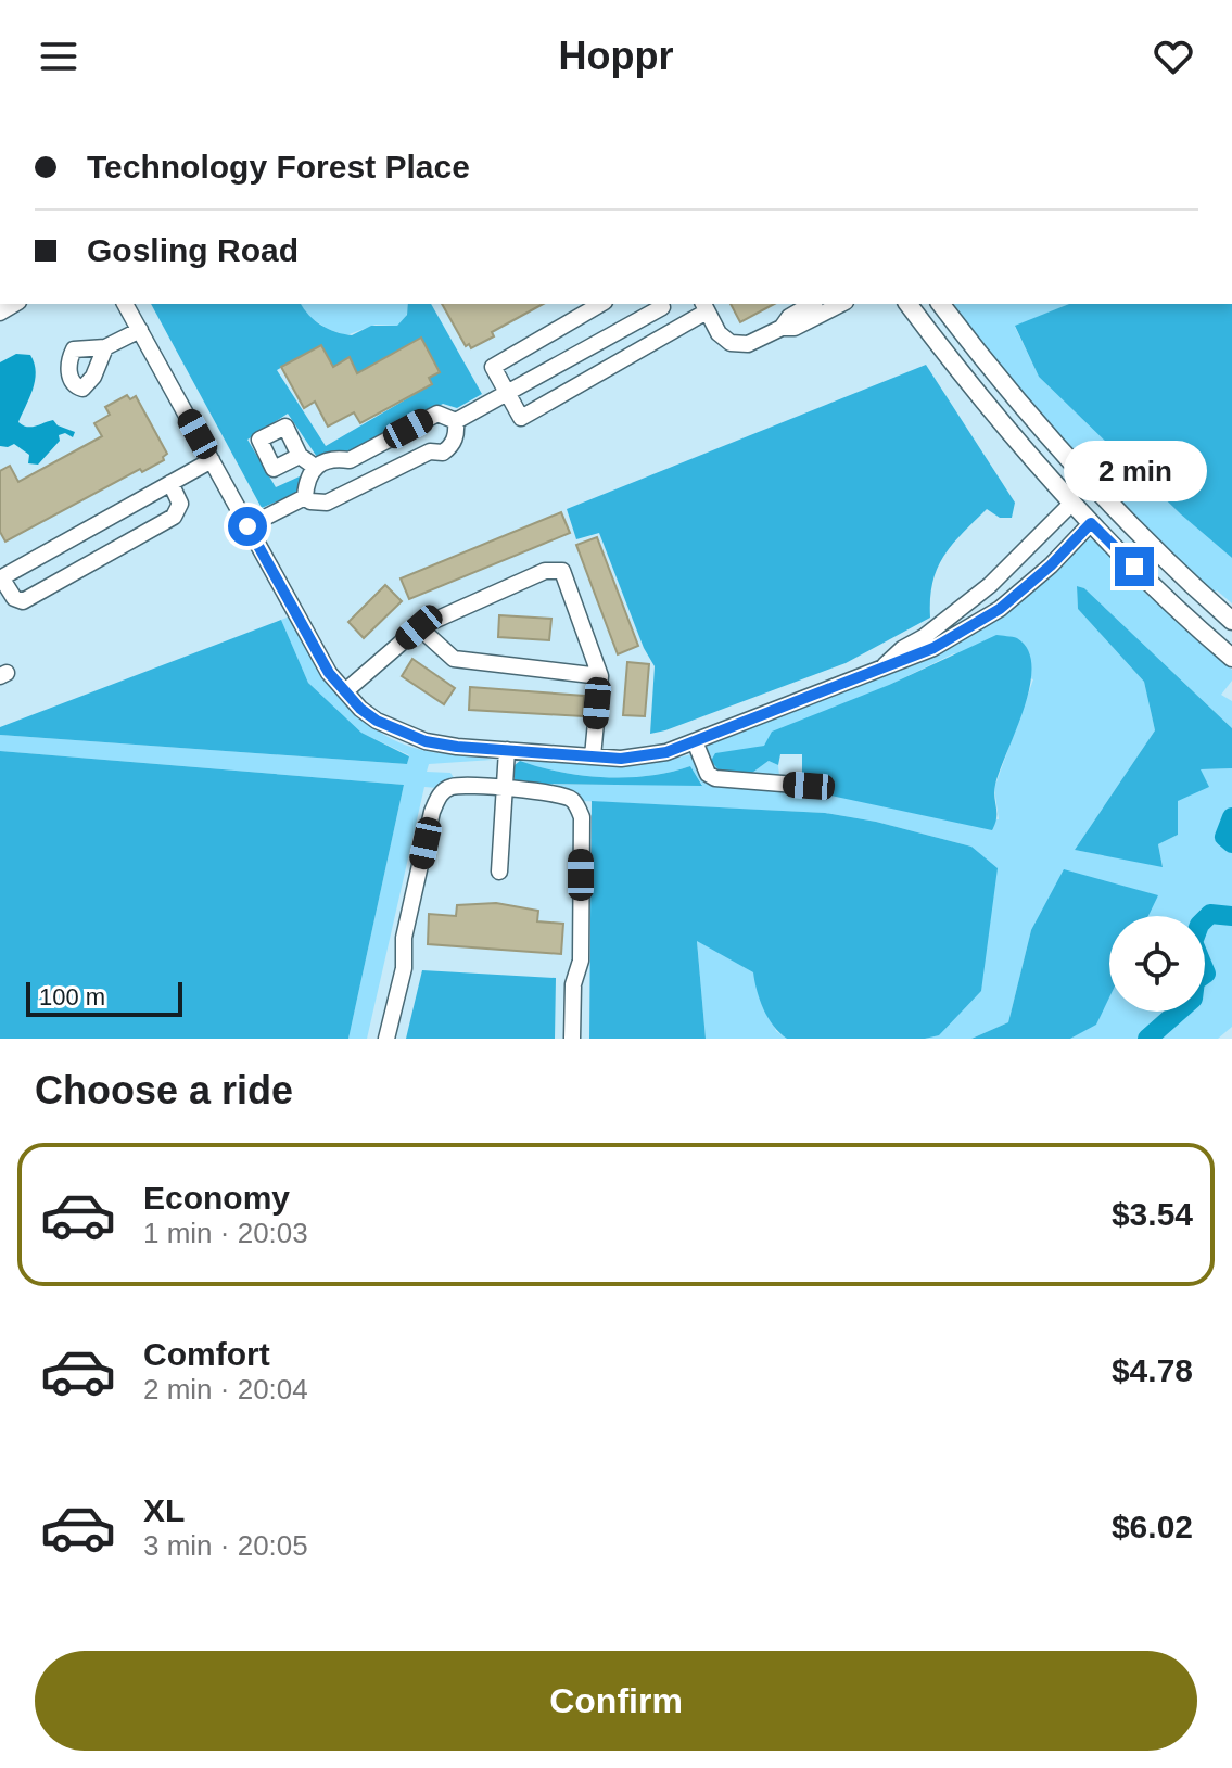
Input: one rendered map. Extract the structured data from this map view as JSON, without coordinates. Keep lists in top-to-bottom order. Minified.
{"scale_bar":"100 m","page":{"header":"Hoppr","banner":["Technology Forest Place","Gosling Road"],"bubble":"2 min","scale":"100 m","heading":"Choose a ride","list":[{"name":"Economy","note":"1 min · 20:03","value":"$3.54"},{"name":"Comfort","note":"2 min · 20:04","value":"$4.78"},{"name":"XL","note":"3 min · 20:05","value":"$6.02"}],"buttons":"Confirm"}}
